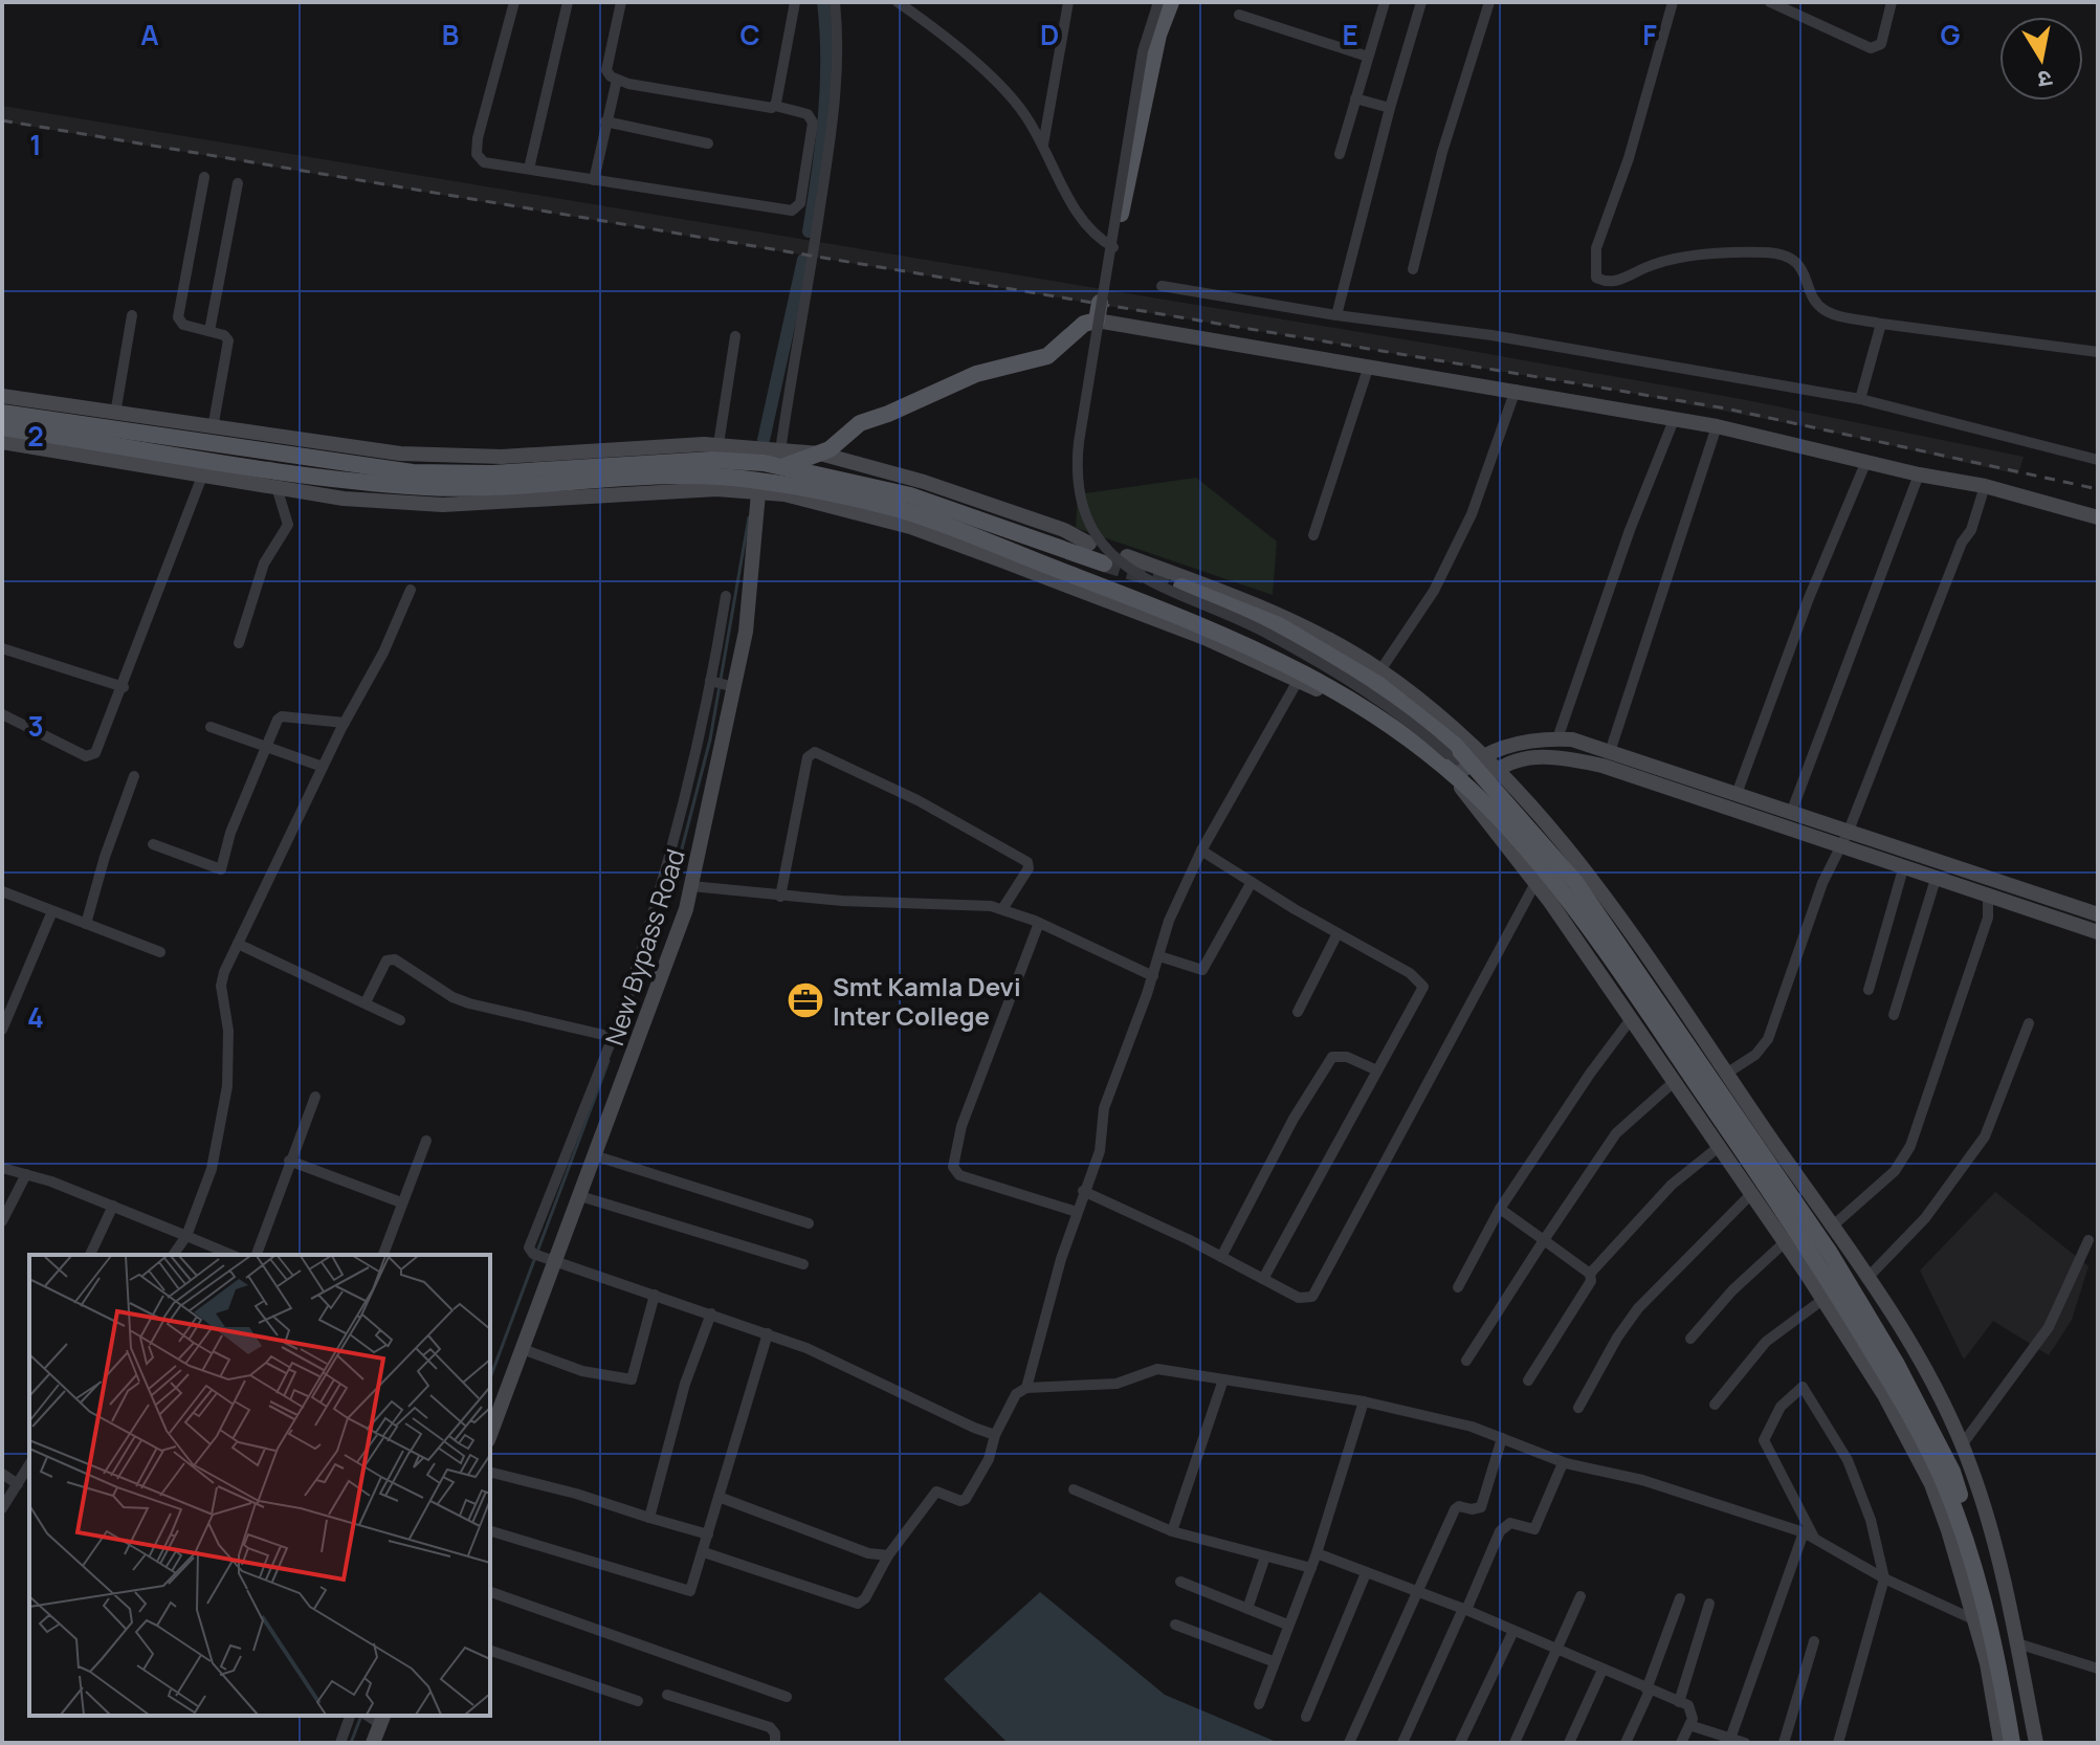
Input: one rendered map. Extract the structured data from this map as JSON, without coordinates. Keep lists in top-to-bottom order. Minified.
{"streets":{"main road":["New Bypass Road"]},"places":{"office":["Smt Kamla Devi Inter College"]},"north":"bottom","grid":{"columns":["A","B","C","D","E","F","G"],"rows":["1","2","3","4"]}}
